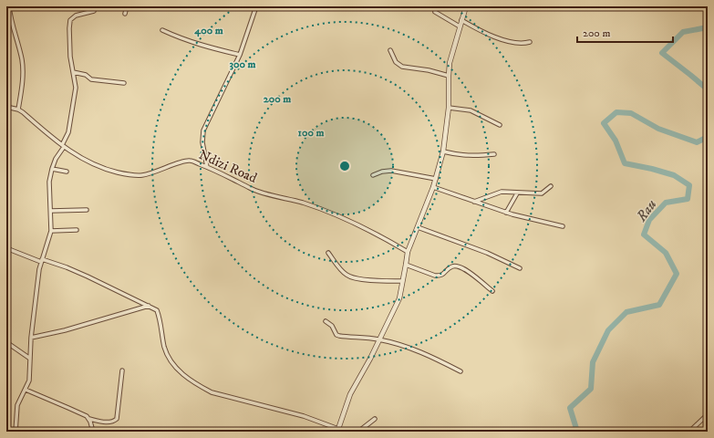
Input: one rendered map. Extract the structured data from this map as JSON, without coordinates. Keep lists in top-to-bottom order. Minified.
{"streets":{"street":["Ndizi Road"]},"water":["Rau"],"scale_bar":"200 m","rings":["400 m","300 m","200 m","100 m"]}
